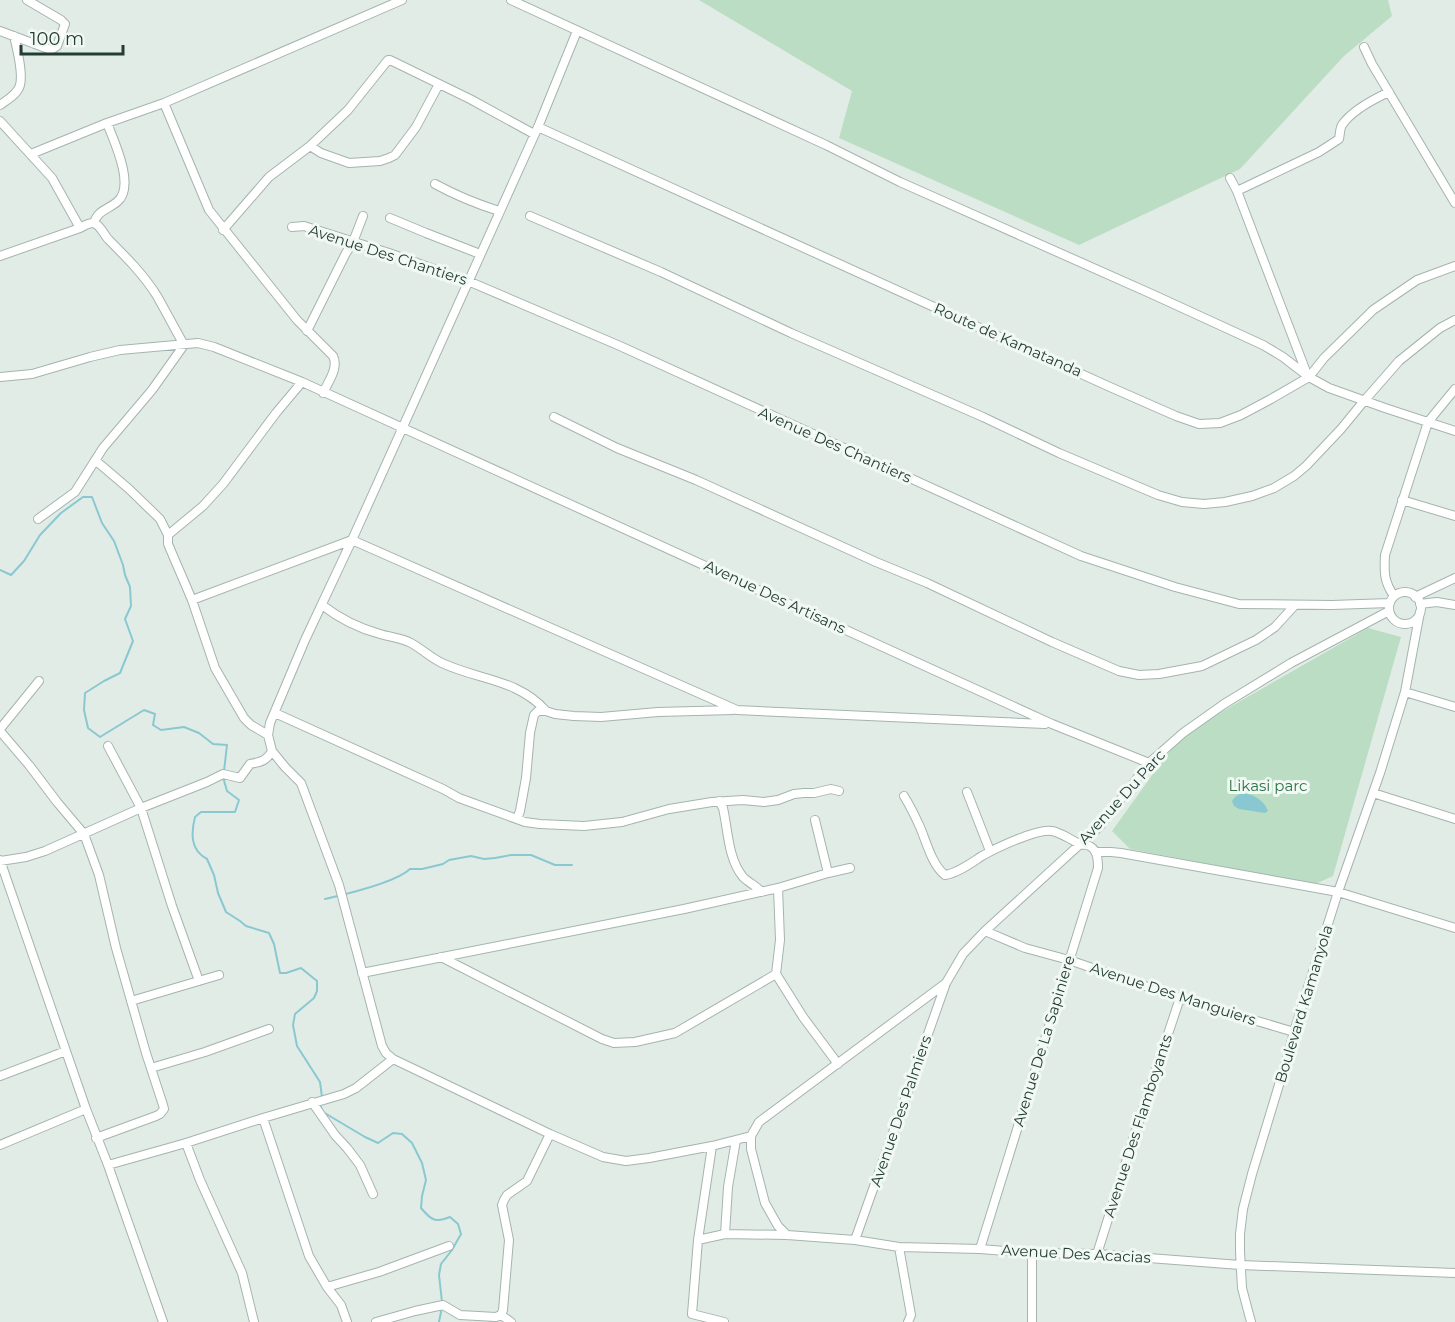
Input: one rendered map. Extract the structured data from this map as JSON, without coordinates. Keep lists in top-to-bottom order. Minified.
{"streets":{"street":["Avenue Des Chantiers","Route de Kamatanda","Avenue Des Artisans","Avenue Du Parc","Avenue Des Manguiers","Boulevard Kamanyola","Avenue De La Sapiniere","Avenue Des Palmiers","Avenue Des Flamboyants","Avenue Des Acacias"]},"crossings":[["Avenue Des Chantiers","Avenue Du Parc"],["Avenue Des Chantiers","Boulevard Kamanyola"],["Avenue Des Artisans","Avenue Du Parc"],["Avenue Du Parc","Avenue Des Manguiers"],["Avenue Du Parc","Avenue Des Palmiers"],["Avenue Des Manguiers","Boulevard Kamanyola"],["Avenue Des Manguiers","Avenue De La Sapiniere"],["Avenue Des Manguiers","Avenue Des Flamboyants"],["Boulevard Kamanyola","Avenue Des Acacias"],["Avenue De La Sapiniere","Avenue Des Acacias"],["Avenue Des Palmiers","Avenue Des Acacias"],["Avenue Des Flamboyants","Avenue Des Acacias"]],"parks":["Likasi parc"],"scale_bar":"100 m"}
